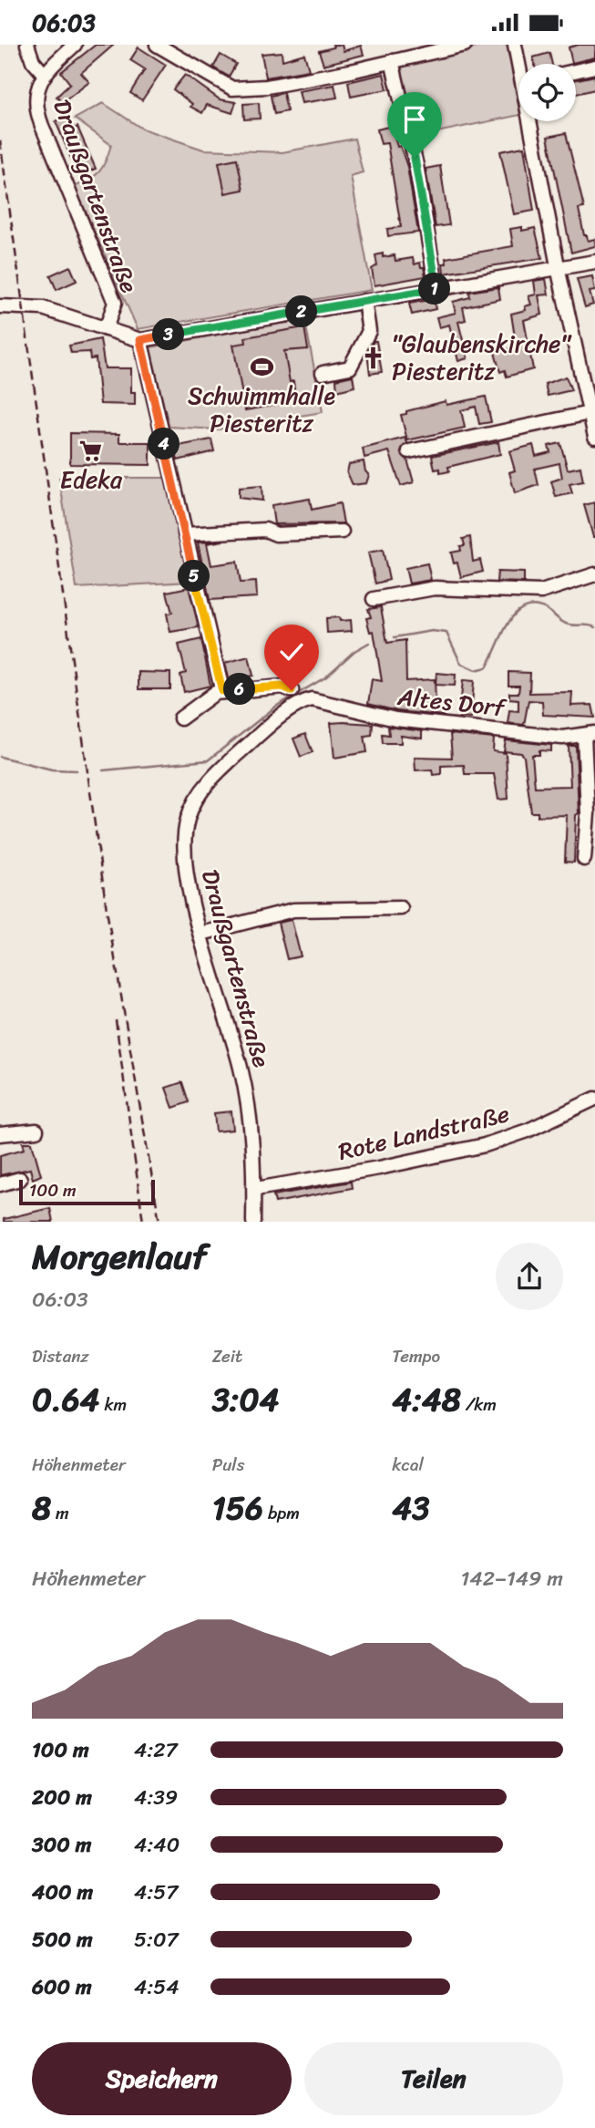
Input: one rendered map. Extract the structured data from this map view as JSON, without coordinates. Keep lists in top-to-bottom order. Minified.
{"streets":{"street":["Draußgartenstraße","Altes Dorf","Rote Landstraße"]},"crossings":[["Draußgartenstraße","Altes Dorf"],["Draußgartenstraße","Rote Landstraße"]],"places":{"church":["\"Glaubenskirche\" Piesteritz"],"sports":["Schwimmhalle Piesteritz"],"supermarket":["Edeka"]},"scale_bar":"100 m","page":{"status":"06:03","pins":["1","2","3","4","5","6"],"scale":"100 m","heading":["Morgenlauf","06:03"],"stats":[["Distanz","0.64 km"],["Zeit","3:04"],["Tempo","4:48 /km"],["Höhenmeter","8 m"],["Puls","156 bpm"],["kcal","43"]],"chart":["Höhenmeter","142–149 m"],"list":[{"name":"100 m","note":"4:27"},{"name":"200 m","note":"4:39"},{"name":"300 m","note":"4:40"},{"name":"400 m","note":"4:57"},{"name":"500 m","note":"5:07"},{"name":"600 m","note":"4:54"}],"buttons":["Speichern","Teilen"]}}
